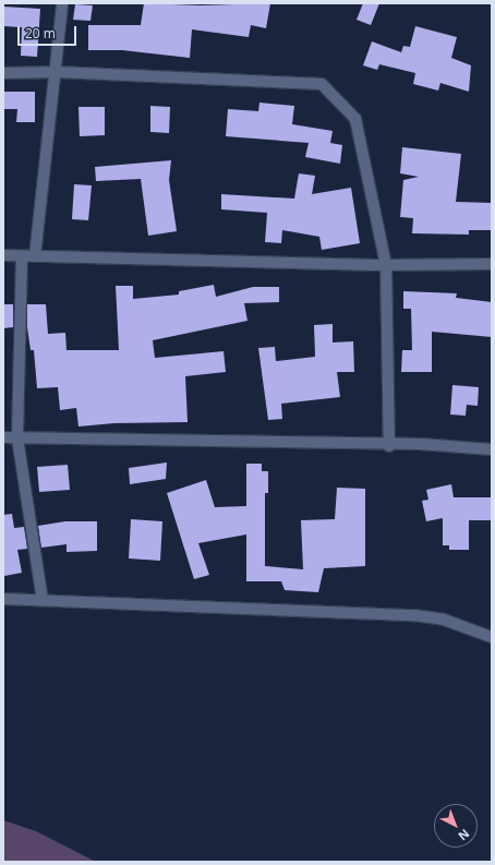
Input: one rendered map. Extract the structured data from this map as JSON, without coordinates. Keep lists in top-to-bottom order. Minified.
{"scale_bar":"20 m","north":"bottom right"}
